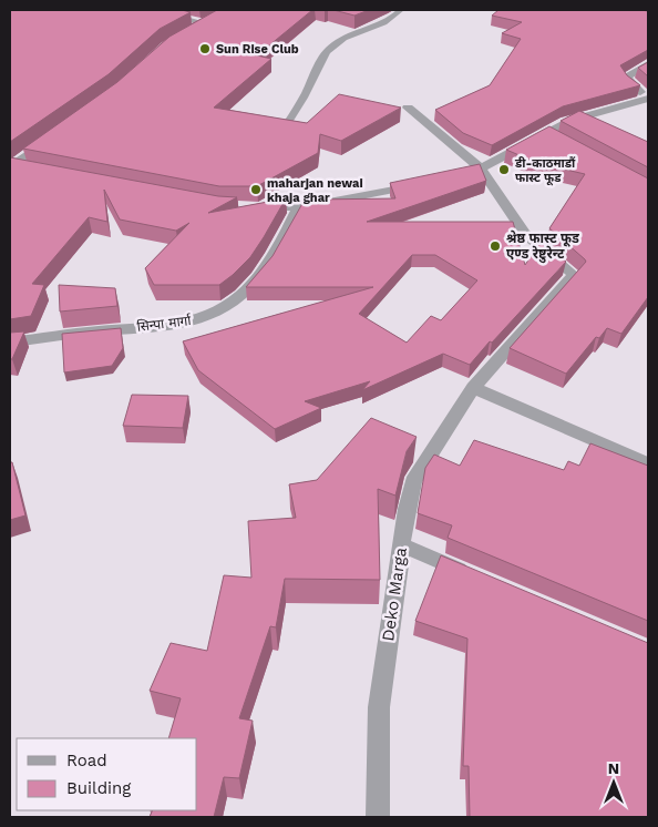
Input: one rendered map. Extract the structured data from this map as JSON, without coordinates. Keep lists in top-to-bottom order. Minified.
{"streets":{"street":["सिन्पा मार्गा","Deko Marga"]},"places":["Sun Rise Club","डी-काठमाडौं फास्ट फूड","maharjan newai khaja ghar","श्रेष्ठ फास्ट फूड एण्ड रेष्टुरेन्ट"],"legend":["Road","Building"],"north":"top"}
